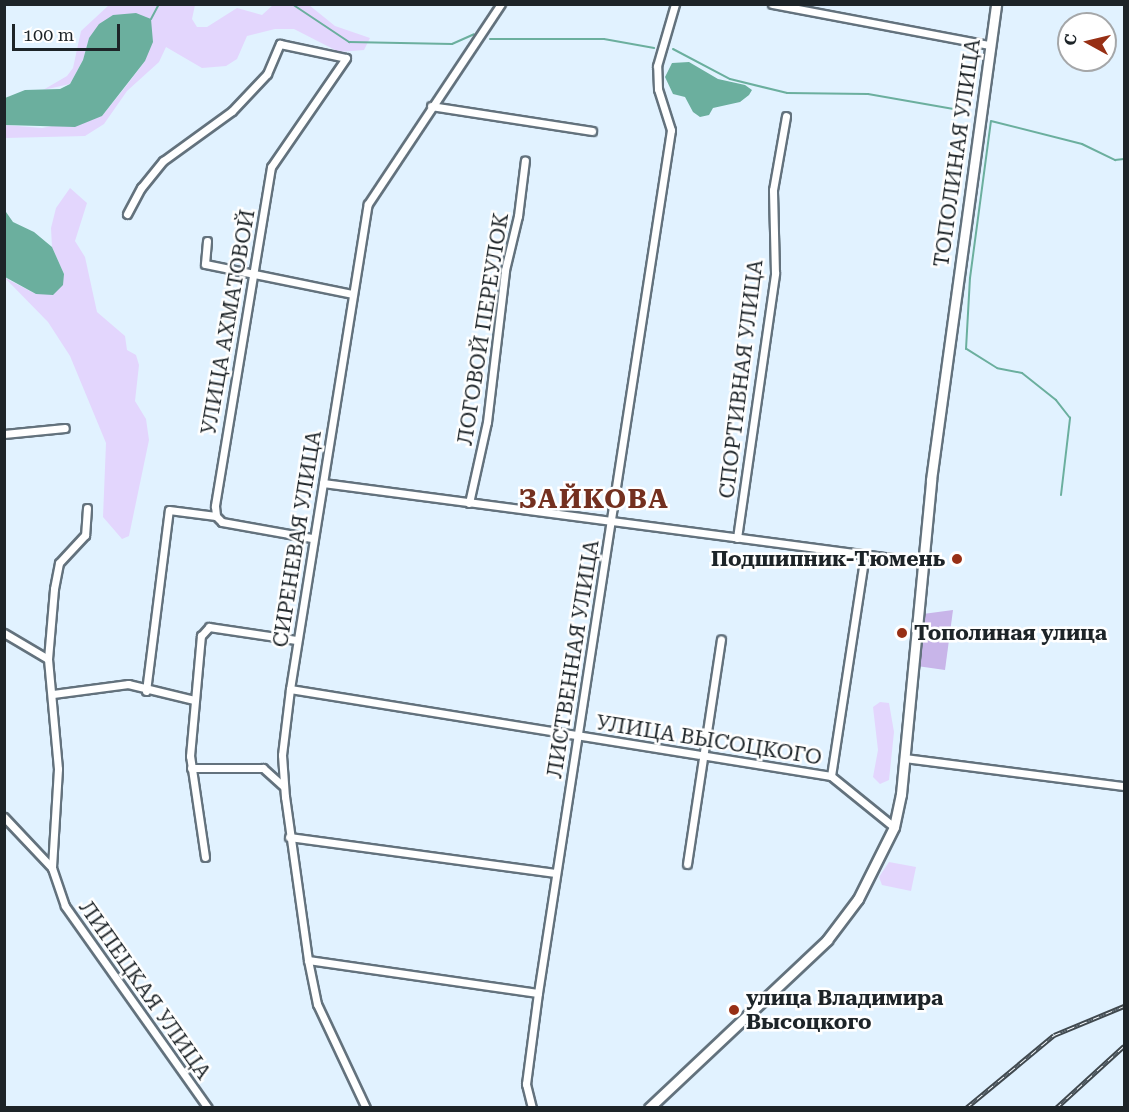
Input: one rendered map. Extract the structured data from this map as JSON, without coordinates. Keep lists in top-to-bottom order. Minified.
{"streets":{"main road":["ТОПОЛИНАЯ УЛИЦА"],"street":["УЛИЦА АХМАТОВОЙ","ЛОГОВОЙ ПЕРЕУЛОК","СПОРТИВНАЯ УЛИЦА","СИРЕНЕВАЯ УЛИЦА","ЛИСТВЕННАЯ УЛИЦА","УЛИЦА ВЫСОЦКОГО","ЛИПЕЦКАЯ УЛИЦА"]},"crossings":[["ТОПОЛИНАЯ УЛИЦА","УЛИЦА ВЫСОЦКОГО"],["СИРЕНЕВАЯ УЛИЦА","УЛИЦА ВЫСОЦКОГО"],["ЛИСТВЕННАЯ УЛИЦА","УЛИЦА ВЫСОЦКОГО"]],"districts":["ЗАЙКОВА"],"places":["Подшипник-Тюмень","Тополиная улица","улица Владимира Высоцкого"],"scale_bar":"100 m","north":"left"}
